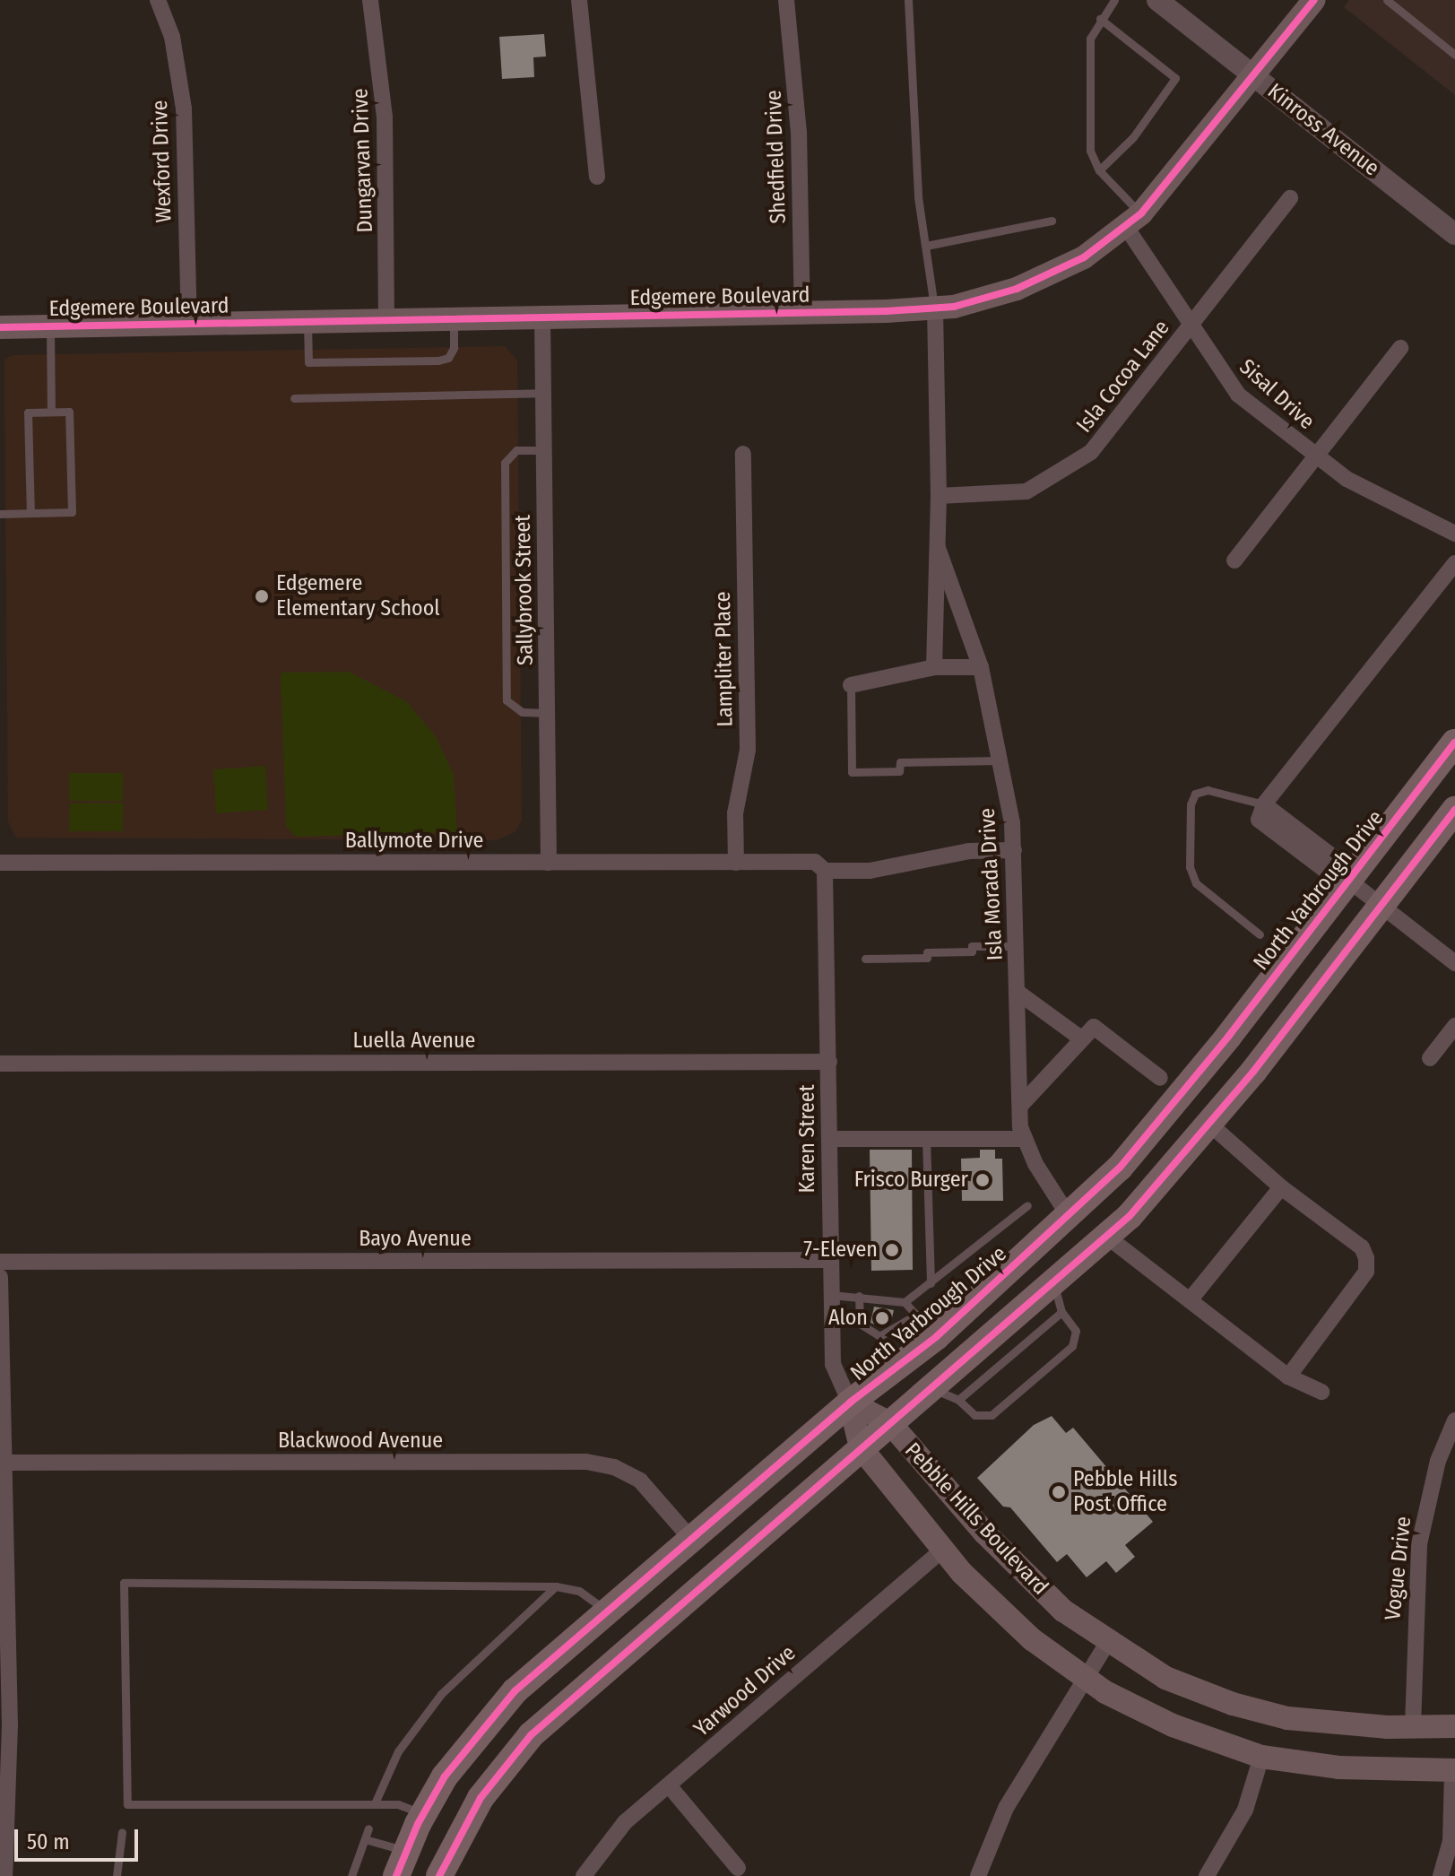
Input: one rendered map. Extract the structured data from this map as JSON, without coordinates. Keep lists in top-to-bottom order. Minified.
{"streets":{"main road":["Edgemere Boulevard","North Yarbrough Drive","Pebble Hills Boulevard"],"street":["Kinross Avenue","Shedfield Drive","Dungarvan Drive","Wexford Drive","Isla Cocoa Lane","Sisal Drive","Sallybrook Street","Lampliter Place","Ballymote Drive","Isla Morada Drive","Luella Avenue","Karen Street","Bayo Avenue","Blackwood Avenue","Vogue Drive","Yarwood Drive"]},"crossings":[["Kinross Avenue","Edgemere Boulevard"],["Shedfield Drive","Edgemere Boulevard"],["Dungarvan Drive","Edgemere Boulevard"],["Wexford Drive","Edgemere Boulevard"],["Edgemere Boulevard","Sisal Drive"],["Edgemere Boulevard","Sallybrook Street"],["Edgemere Boulevard","Isla Morada Drive"],["Isla Cocoa Lane","Sisal Drive"],["Isla Cocoa Lane","Isla Morada Drive"],["Sallybrook Street","Ballymote Drive"],["Lampliter Place","Ballymote Drive"],["Ballymote Drive","Isla Morada Drive"],["Ballymote Drive","Karen Street"],["Isla Morada Drive","North Yarbrough Drive"],["North Yarbrough Drive","Karen Street"],["North Yarbrough Drive","Blackwood Avenue"],["North Yarbrough Drive","Pebble Hills Boulevard"],["Luella Avenue","Karen Street"],["Karen Street","Bayo Avenue"],["Karen Street","Pebble Hills Boulevard"],["Pebble Hills Boulevard","Vogue Drive"],["Pebble Hills Boulevard","Yarwood Drive"]],"places":["Edgemere Elementary School","Frisco Burger","7-Eleven","Alon","Pebble Hills Post Office"],"scale_bar":"50 m"}
